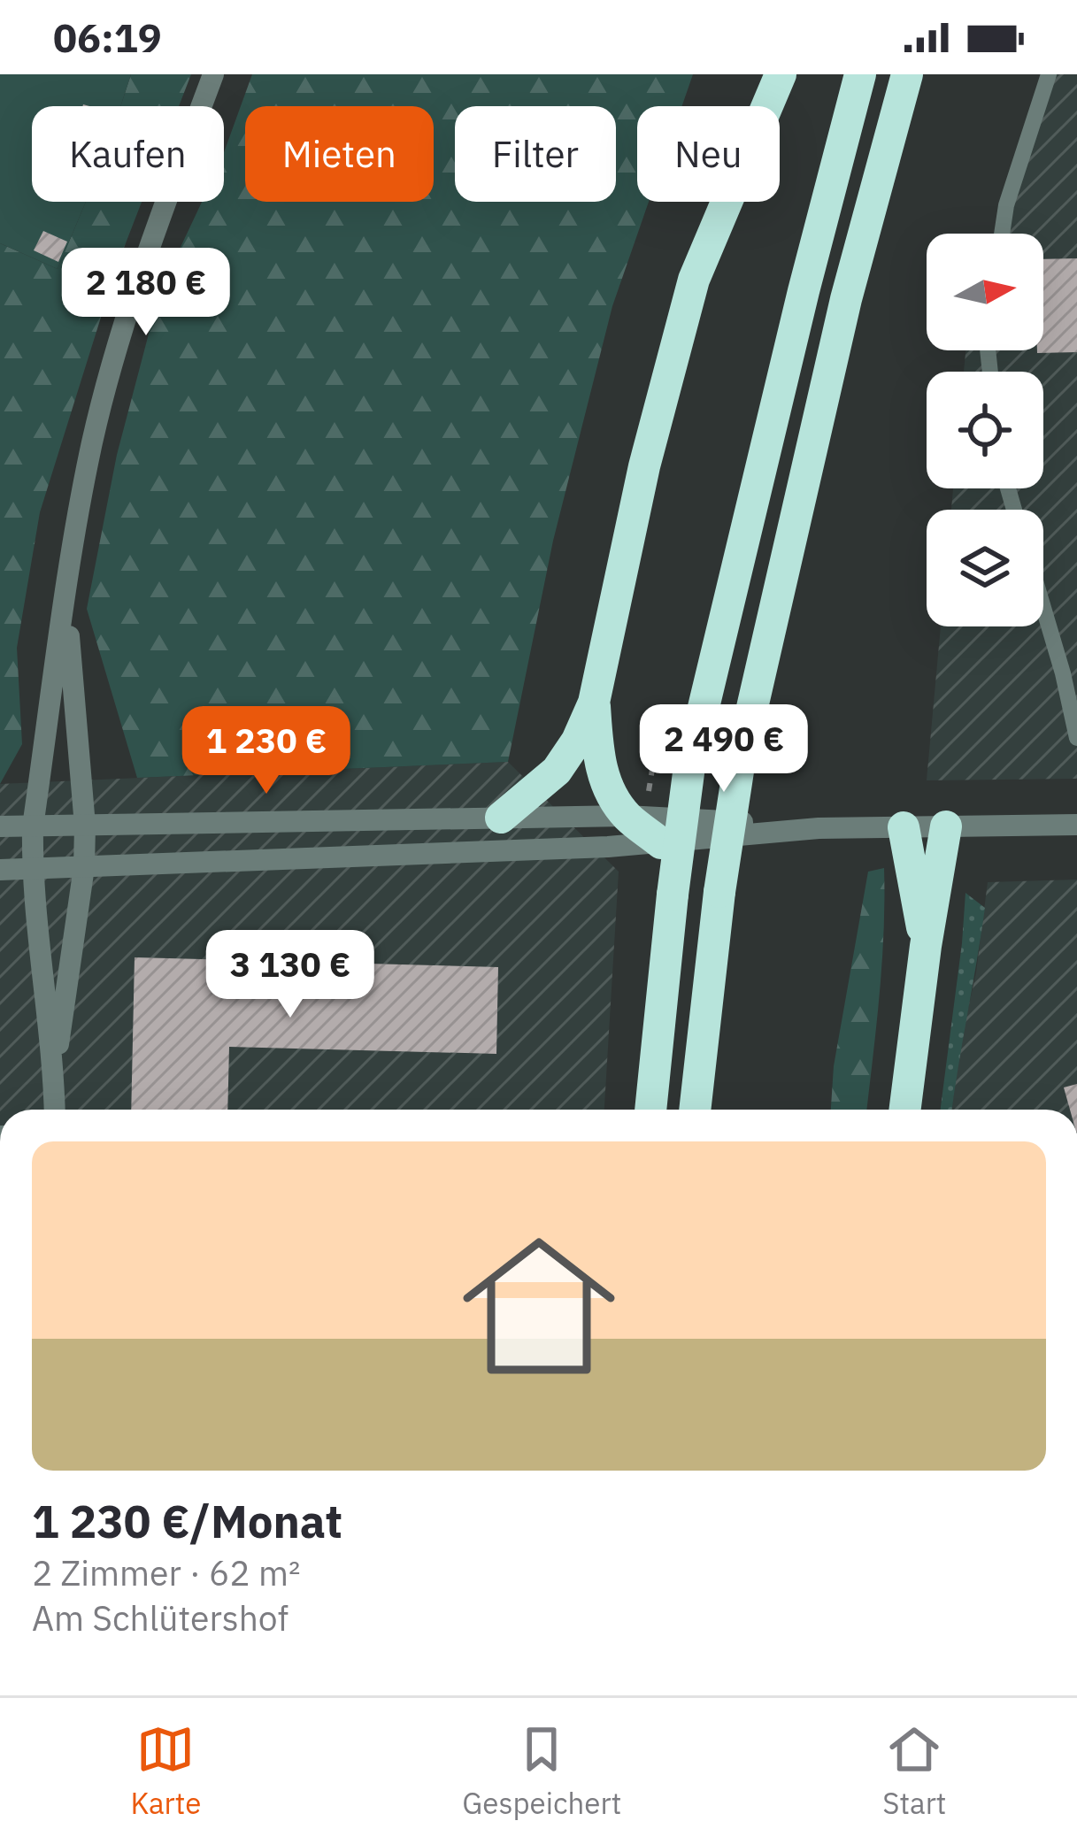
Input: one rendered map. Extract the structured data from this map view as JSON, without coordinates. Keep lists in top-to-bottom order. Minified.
{"north":"right","page":{"status":"06:19","chip":["Kaufen","Mieten","Filter","Neu"],"price":["2 180 €","2 490 €","1 230 €","3 130 €"],"list":[{"name":"1 230 €/Monat","note":"2 Zimmer · 62 m² · Am Schlütershof"}],"tabs":["Karte","Gespeichert","Start"]}}
